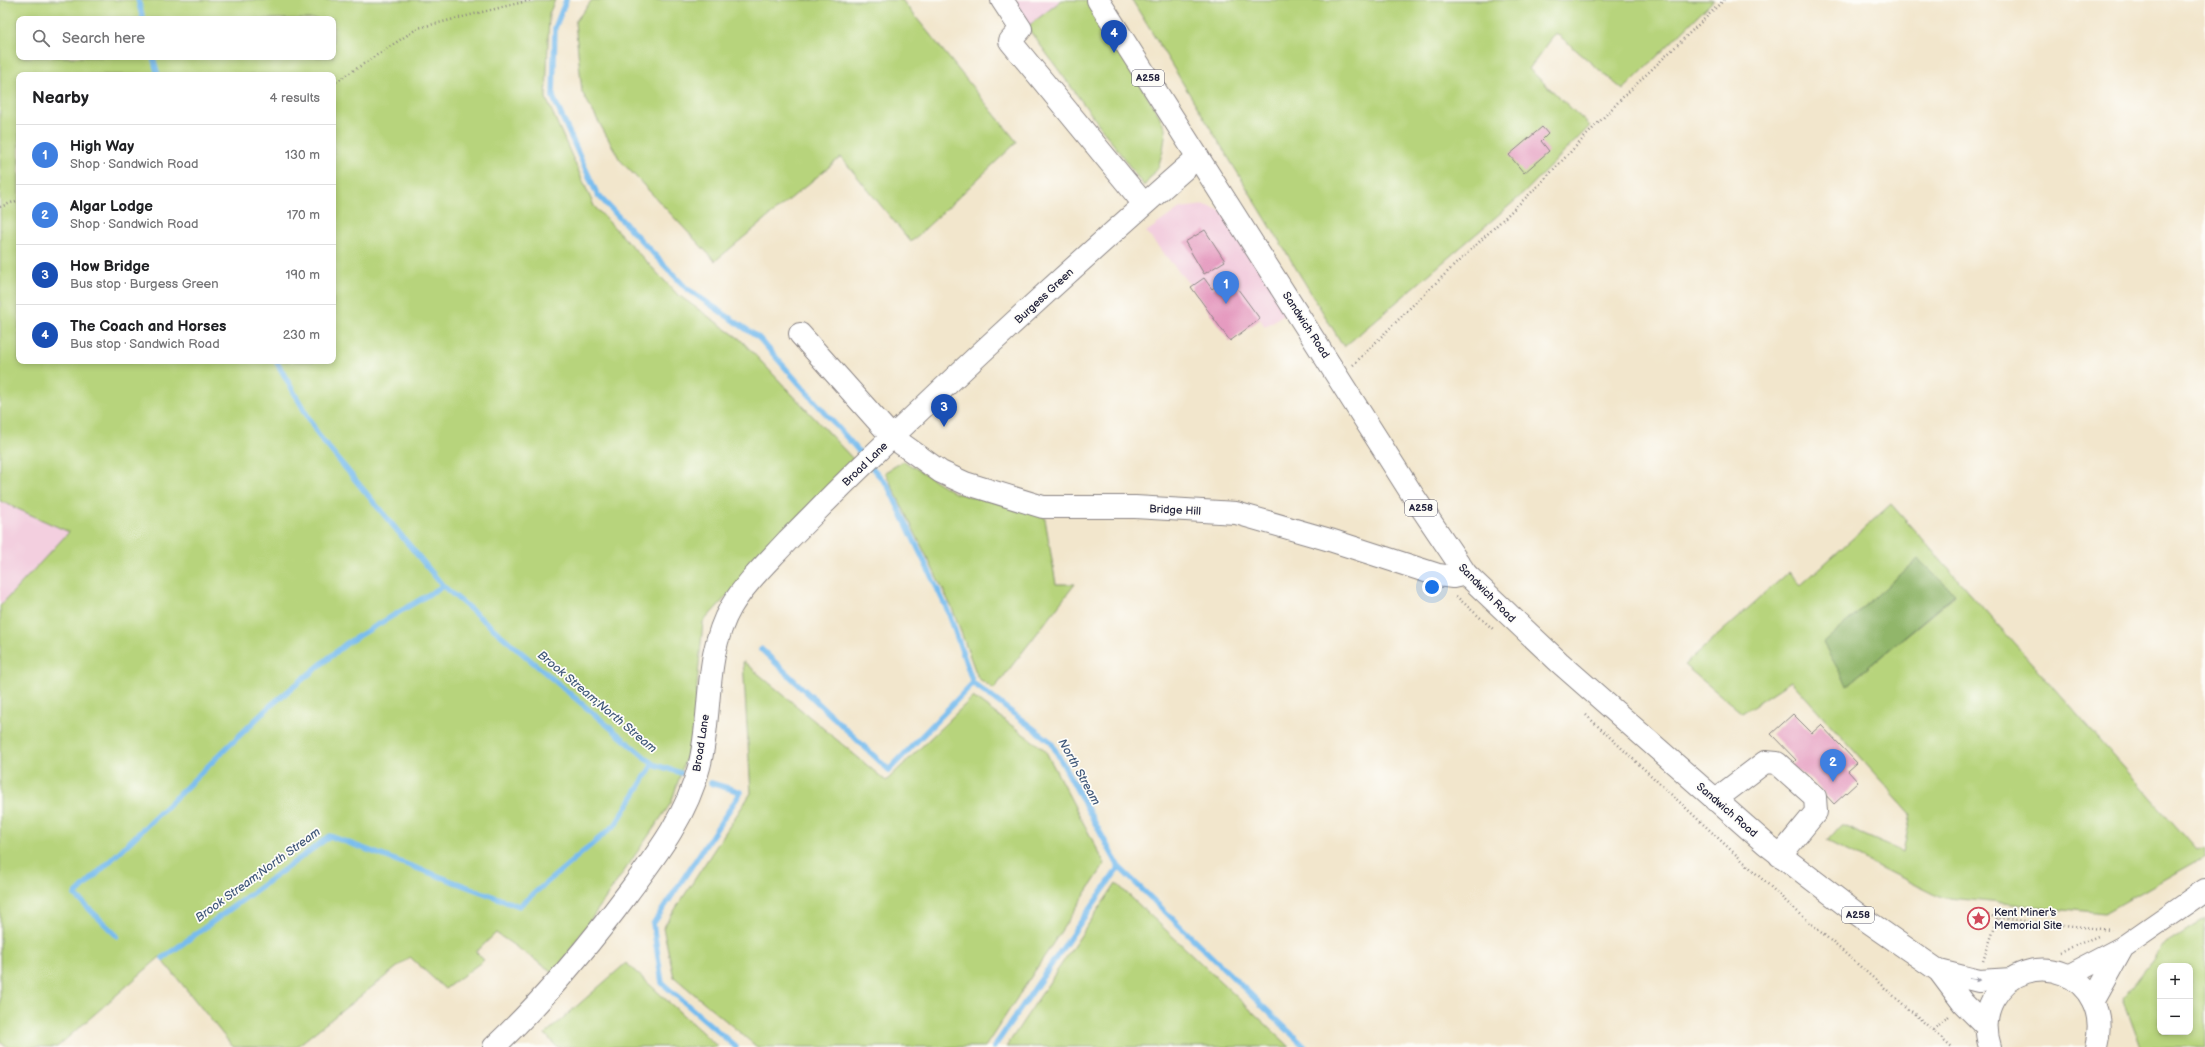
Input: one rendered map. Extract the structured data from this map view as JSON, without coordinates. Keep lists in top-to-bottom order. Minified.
{"streets":{"street":["A258","Burgess Green","Sandwich Road","Broad Lane","Bridge Hill"]},"crossings":[["Burgess Green","Sandwich Road"],["Burgess Green","Broad Lane"],["Burgess Green","Bridge Hill"],["Sandwich Road","Bridge Hill"],["Broad Lane","Bridge Hill"]],"water":["Brook Stream;North Stream","North Stream"],"places":{"place":["Kent Miner's Memorial Site"]},"page":{"search":"Search here","pins":["4","1","3","2"],"heading":["Nearby","4 results"],"list":[{"mark":"1","name":"High Way","note":"Shop · Sandwich Road","value":"130 m"},{"mark":"2","name":"Algar Lodge","note":"Shop · Sandwich Road","value":"170 m"},{"mark":"3","name":"How Bridge","note":"Bus stop · Burgess Green","value":"190 m"},{"mark":"4","name":"The Coach and Horses","note":"Bus stop · Sandwich Road","value":"230 m"}],"map_buttons":["+","−"]}}
